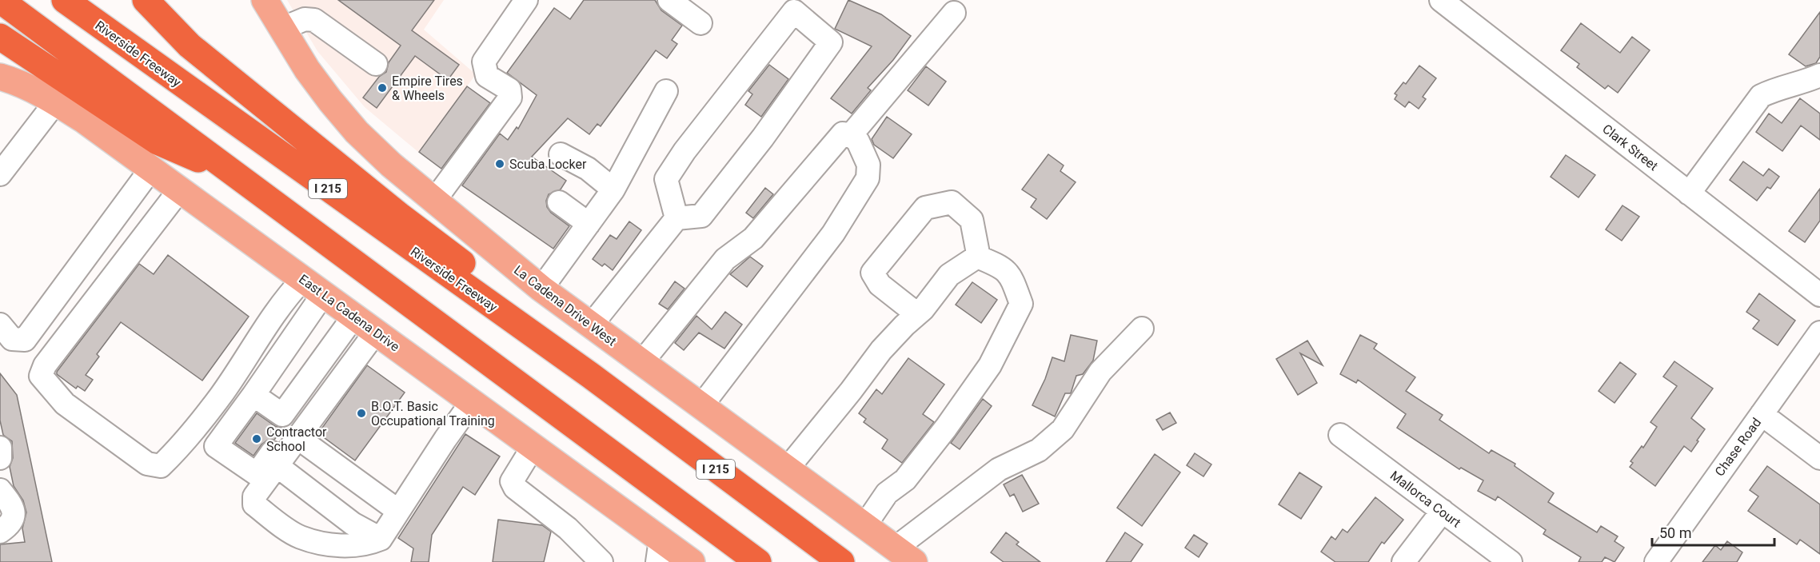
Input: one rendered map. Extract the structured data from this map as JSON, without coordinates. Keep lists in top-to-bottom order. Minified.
{"streets":{"highway":["Riverside Freeway","I 215"],"main road":["La Cadena Drive West","East La Cadena Drive"],"street":["Clark Street","Chase Road","Mallorca Court"]},"places":["Empire Tires & Wheels","Scuba Locker","B.O.T. Basic Occupational Training","Contractor School"],"scale_bar":"50 m"}
